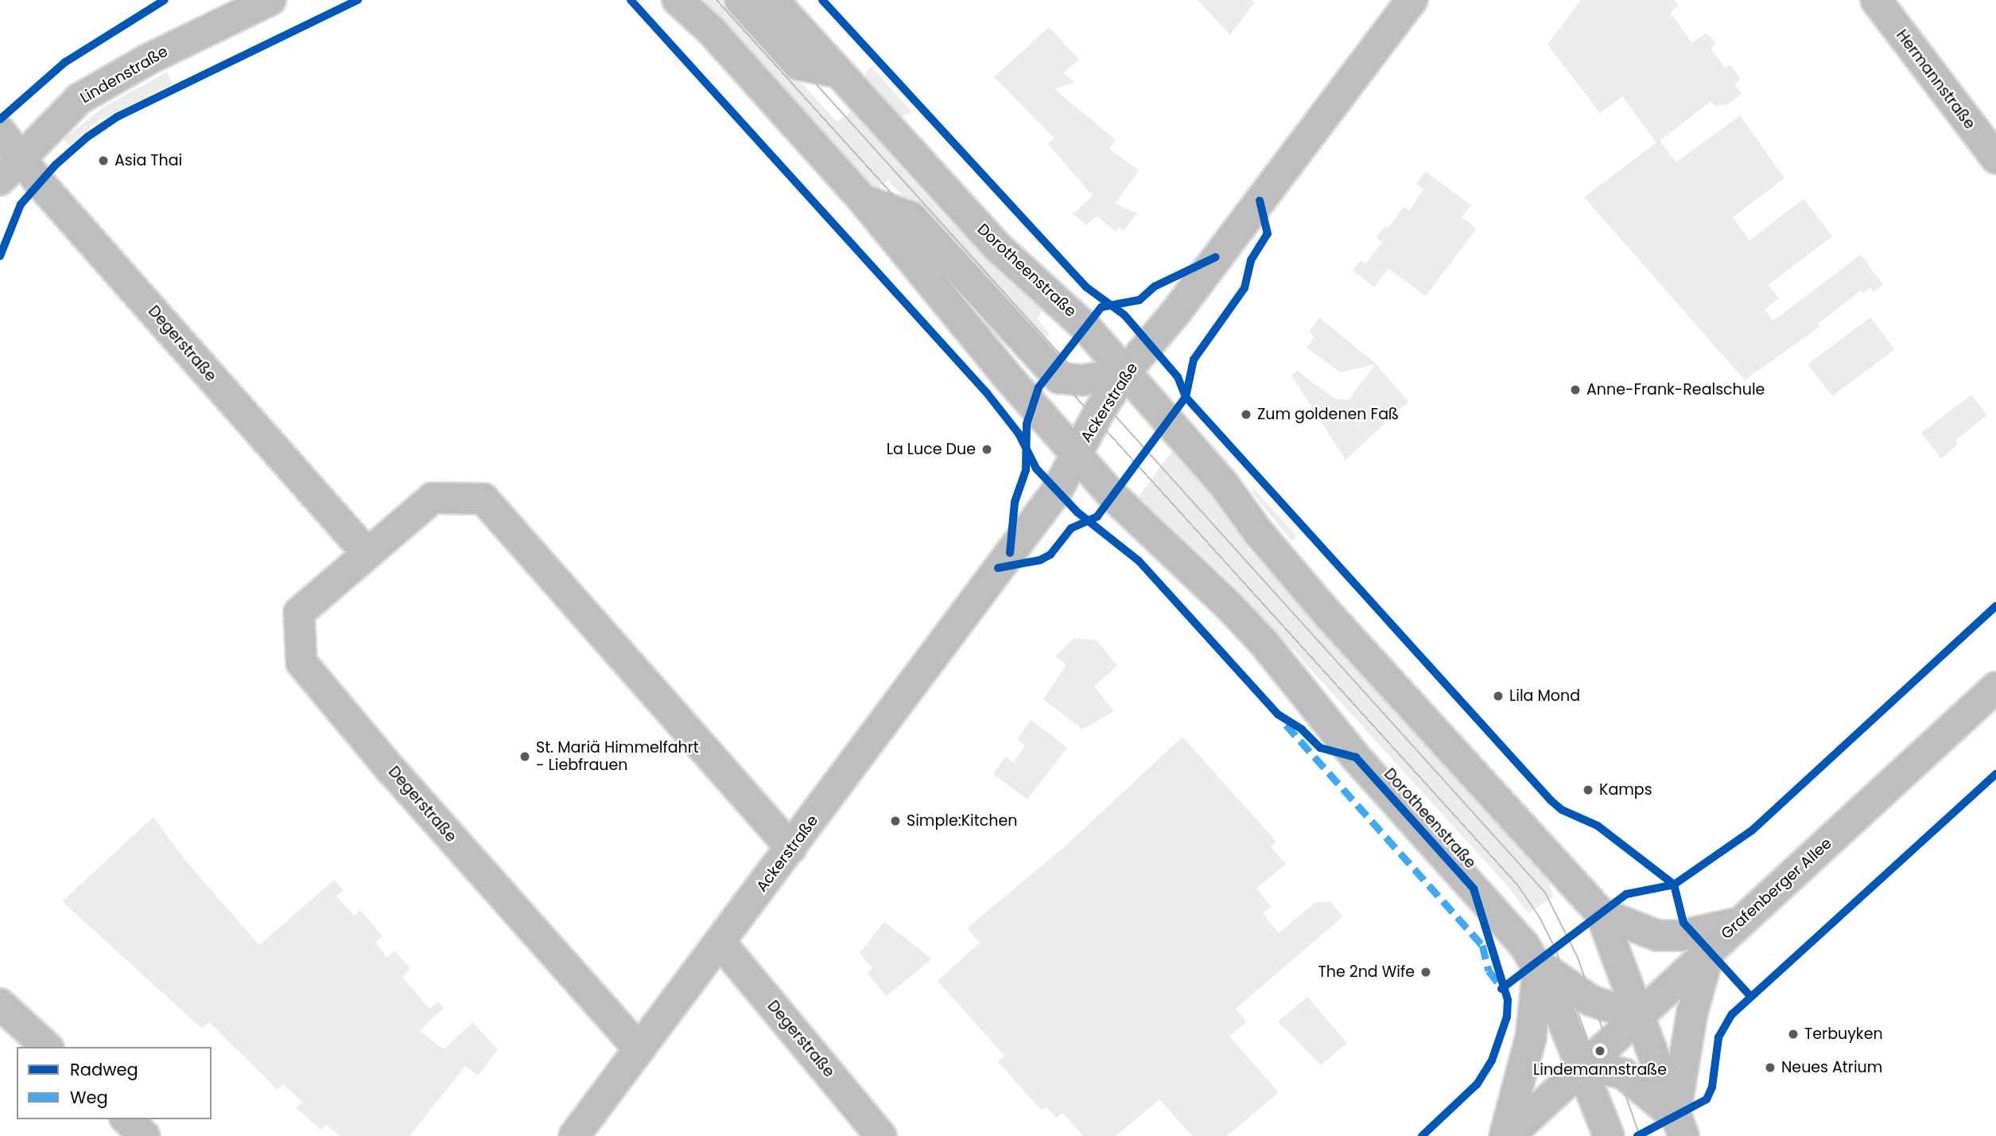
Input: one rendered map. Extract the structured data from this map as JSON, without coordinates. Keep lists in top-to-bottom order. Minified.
{"streets":{"main road":["Lindenstraße","Hermannstraße","Dorotheenstraße","Degerstraße","Ackerstraße","Grafenberger Allee"]},"crossings":[["Lindenstraße","Degerstraße"],["Dorotheenstraße","Ackerstraße"],["Dorotheenstraße","Grafenberger Allee"],["Degerstraße","Ackerstraße"]],"places":["Asia Thai","Anne-Frank-Realschule","Zum goldenen Faß","La Luce Due","Lila Mond","St. Mariä Himmelfahrt - Liebfrauen","Kamps","Simple:Kitchen","The 2nd Wife","Terbuyken","Lindemannstraße","Neues Atrium"],"legend":["Radweg","Weg"]}
